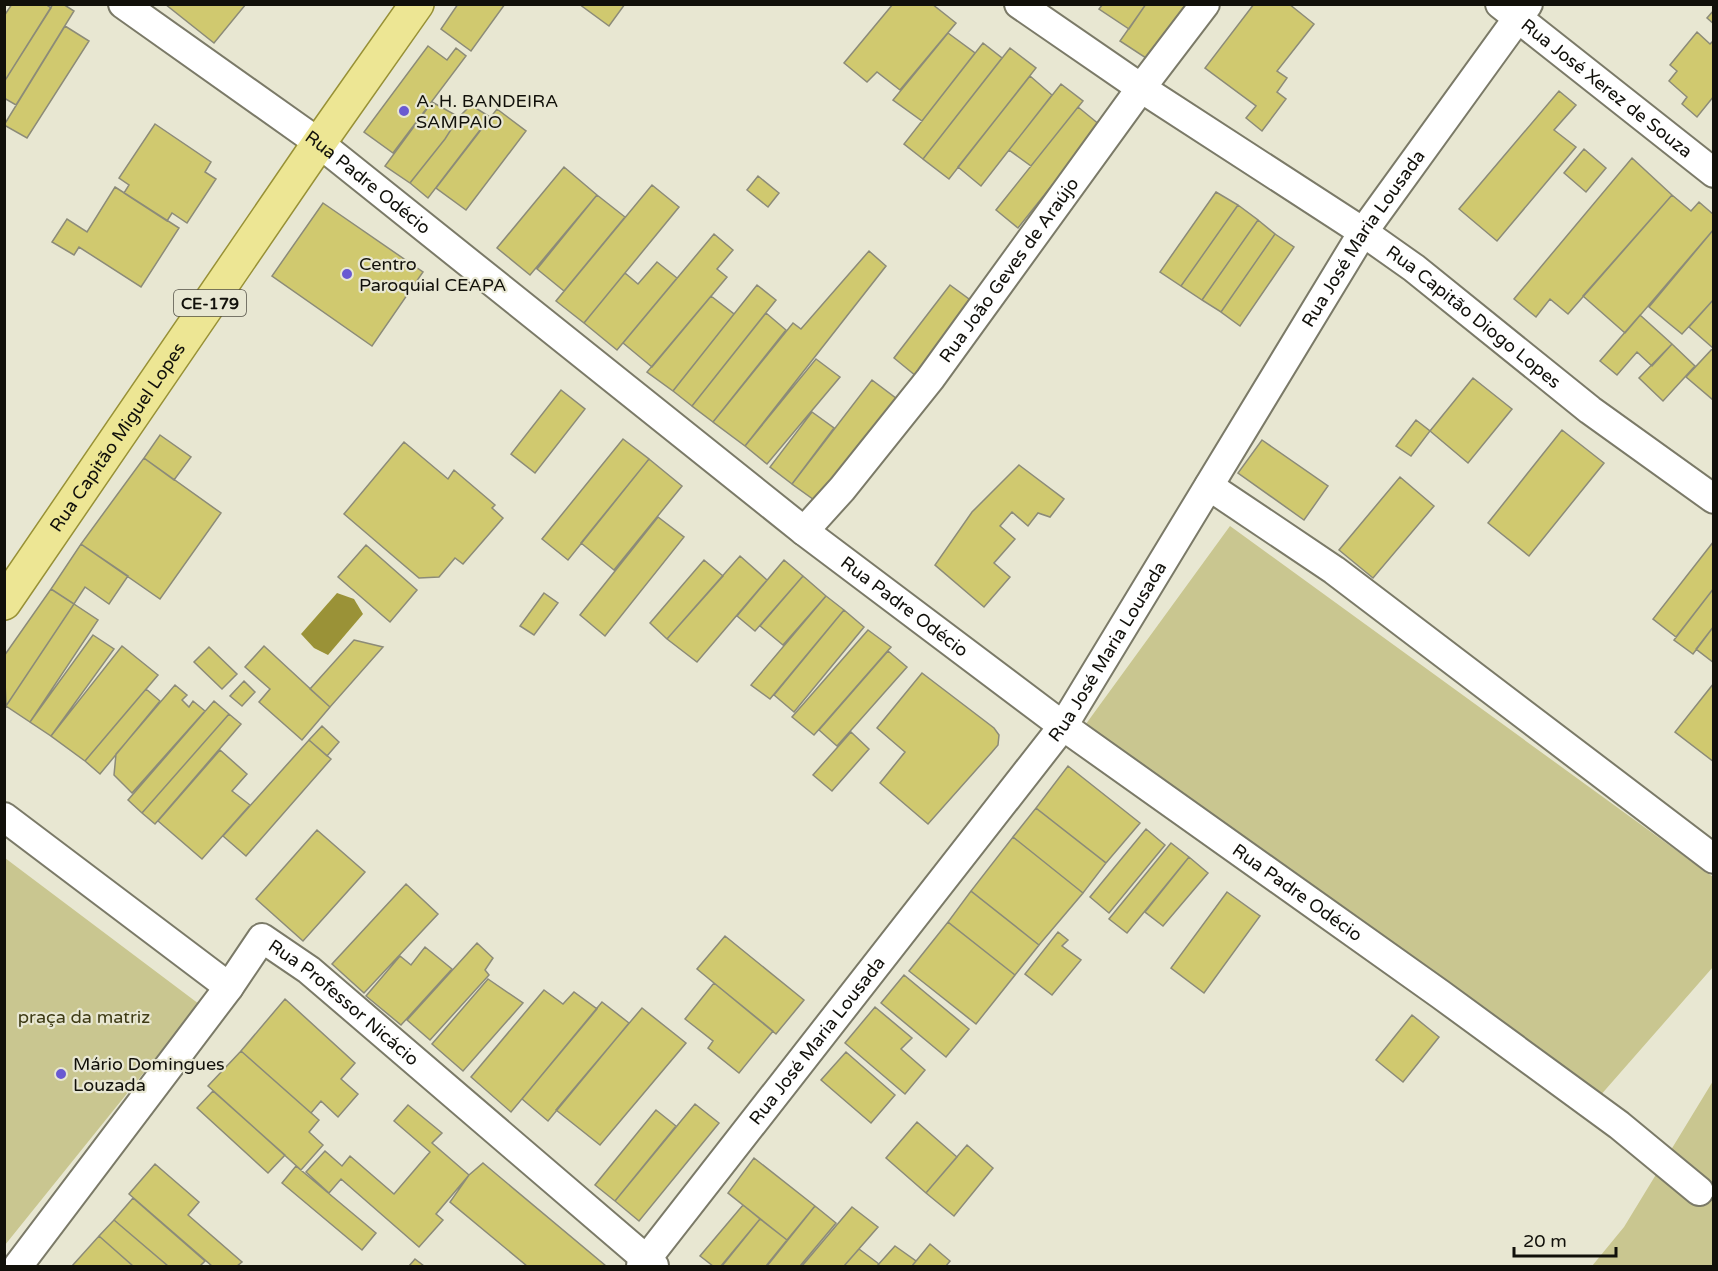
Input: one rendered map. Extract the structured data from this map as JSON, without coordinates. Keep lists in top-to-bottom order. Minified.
{"streets":{"main road":["CE-179","Rua Capitão Miguel Lopes"],"street":["Rua José Xerez de Souza","Rua Padre Odécio","Rua José Maria Lousada","Rua João Geves de Araújo","Rua Capitão Diogo Lopes","Rua Professor Nicácio"]},"crossings":[["Rua José Xerez de Souza","Rua José Maria Lousada"],["Rua Padre Odécio","Rua José Maria Lousada"],["Rua Padre Odécio","Rua João Geves de Araújo"],["Rua Padre Odécio","Rua Capitão Miguel Lopes"],["Rua José Maria Lousada","Rua Capitão Diogo Lopes"],["Rua José Maria Lousada","Rua Professor Nicácio"],["Rua João Geves de Araújo","Rua Capitão Diogo Lopes"]],"parks":["praça da matriz"],"places":["A. H. BANDEIRA SAMPAIO","Centro Paroquial CEAPA","Mário Domingues Louzada"],"scale_bar":"20 m"}
